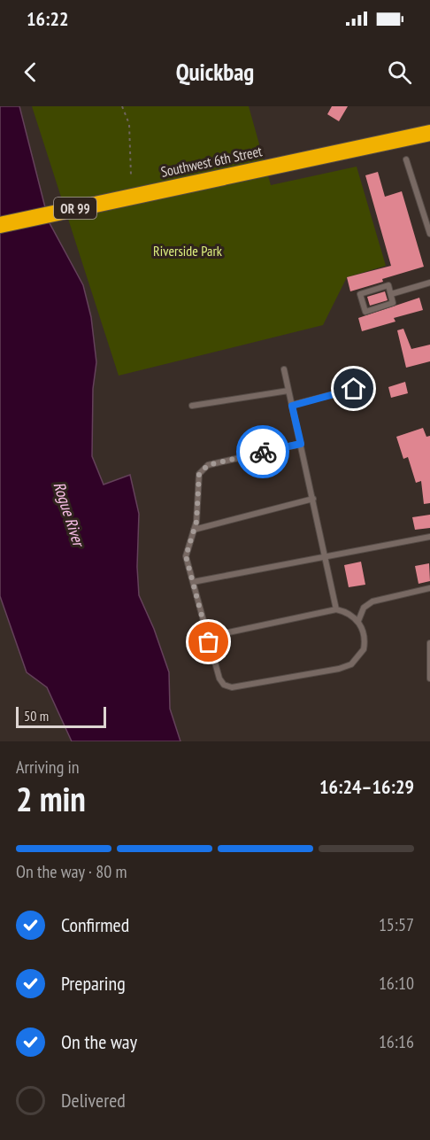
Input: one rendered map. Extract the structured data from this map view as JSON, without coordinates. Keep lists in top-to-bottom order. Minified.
{"streets":{"highway":["Southwest 6th Street","OR 99"]},"water":["Rogue River"],"parks":["Riverside Park"],"scale_bar":"50 m","page":{"status":"16:22","header":"Quickbag","scale":"50 m","heading":["2 min","Arriving in","16:24–16:29"],"bar":"On the way · 80 m","list":[["Confirmed","15:57"],["Preparing","16:10"],["On the way","16:16"],"Delivered"]}}
